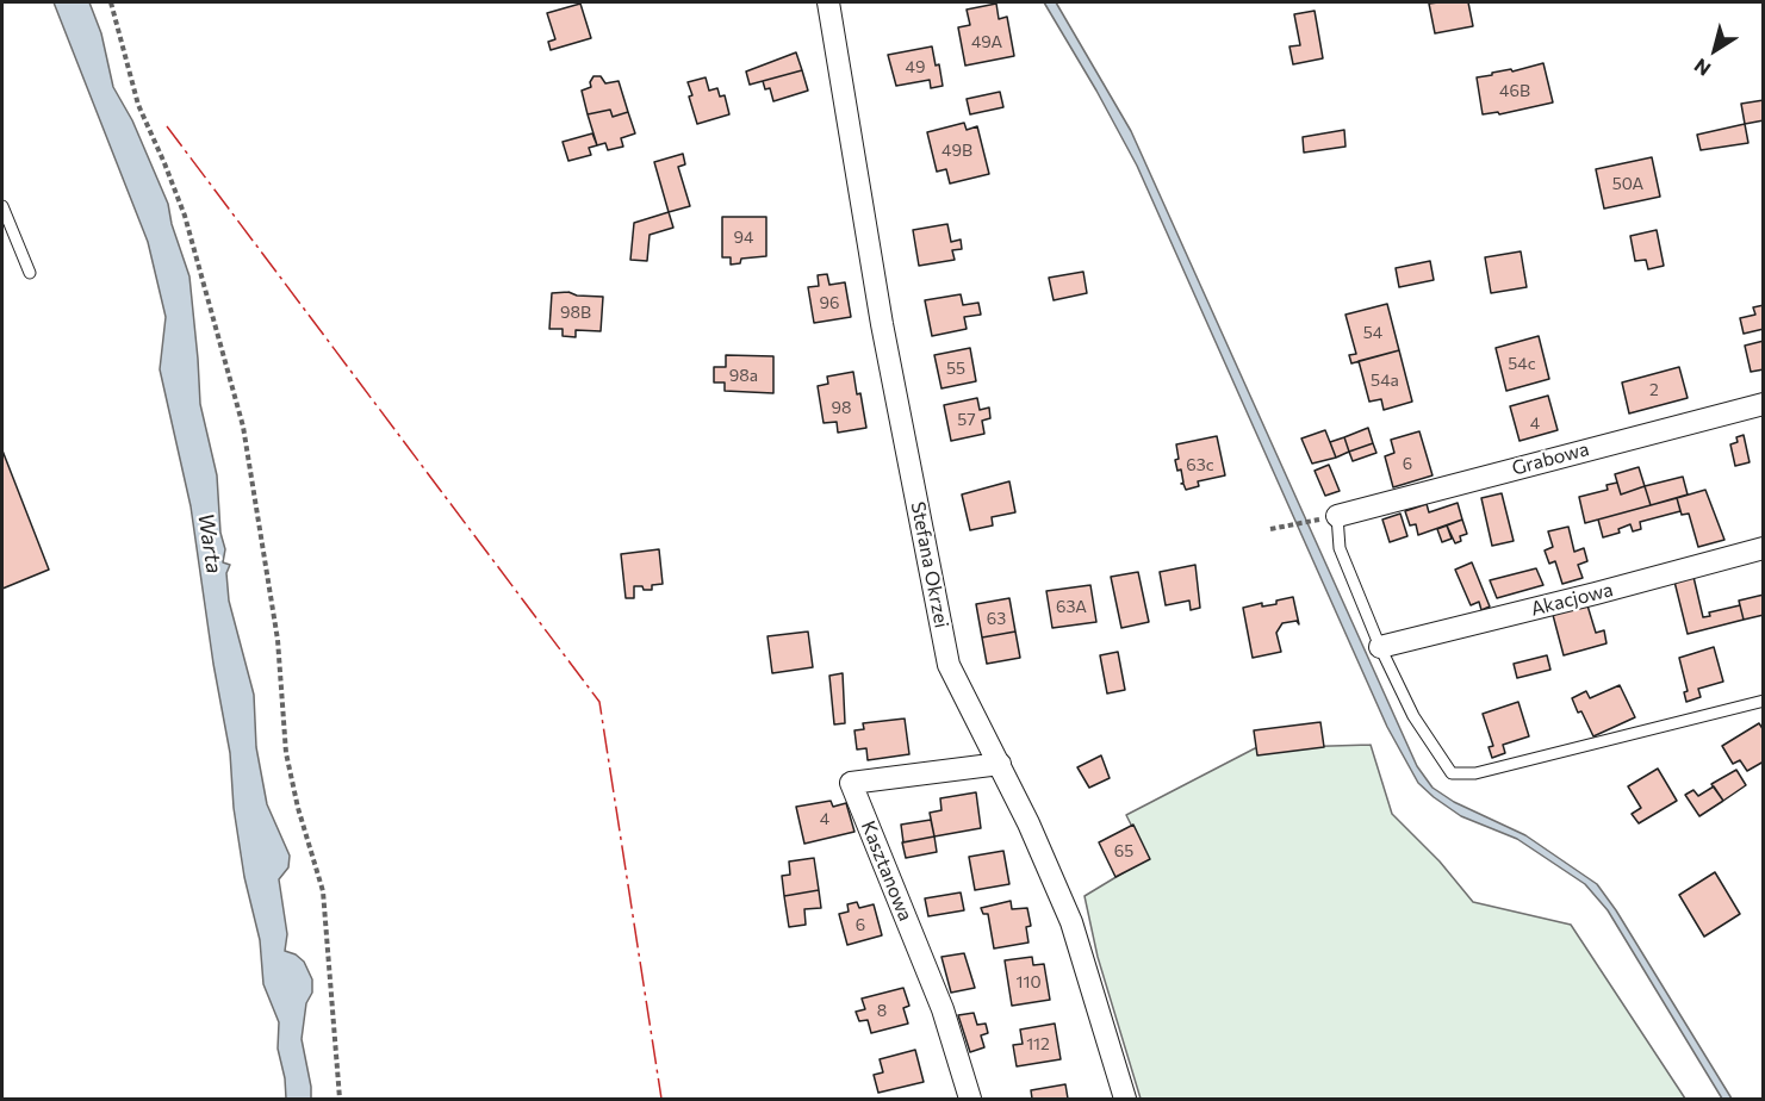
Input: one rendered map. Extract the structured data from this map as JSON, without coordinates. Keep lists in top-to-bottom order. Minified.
{"streets":{"street":["Grabowa","Stefana Okrzei","Akacjowa","Kasztanowa"]},"crossings":[["Stefana Okrzei","Kasztanowa"]],"water":["Warta"],"house_numbers":["49A","49","46B","49B","50A","94","96","98B","54","54c","55","98a","54a","2","98","57","4","6","63c","63A","63","4","65","6","110","8","112"],"north":"bottom left"}
